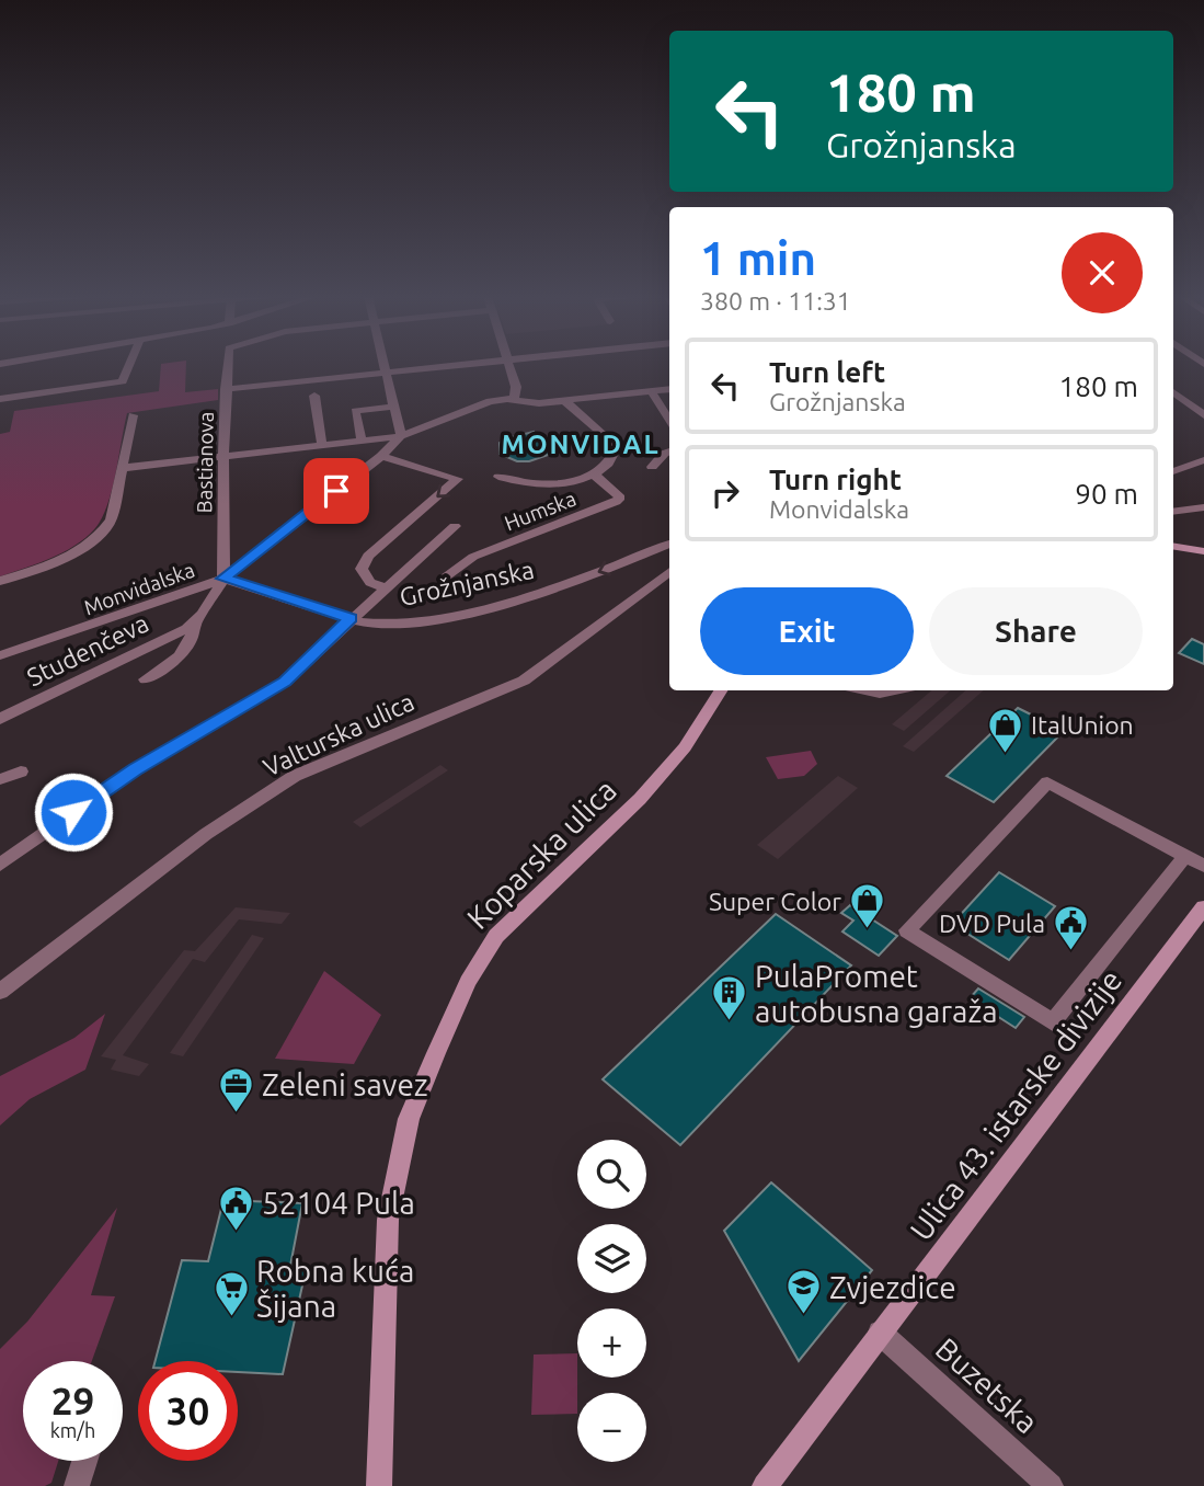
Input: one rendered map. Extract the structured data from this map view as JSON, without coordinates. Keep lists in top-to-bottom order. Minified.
{"streets":{"main road":["Koparska ulica","Ulica 43. istarske divizije"],"street":["Bastianova","Humska","Grožnjanska","Monvidalska","Studenčeva","Valturska ulica","Buzetska"]},"crossings":[["Bastianova","Grožnjanska"],["Bastianova","Monvidalska"],["Bastianova","Studenčeva"],["Humska","Monvidalska"],["Grožnjanska","Monvidalska"],["Grožnjanska","Studenčeva"],["Monvidalska","Studenčeva"],["Ulica 43. istarske divizije","Buzetska"]],"one_way":["Grožnjanska"],"districts":["MONVIDAL"],"places":{"shop":["ItalUnion","Super Color"],"public building":["DVD Pula","52104 Pula"],"building":["PulaPromet autobusna garaža"],"office":["Zeleni savez"],"school or university":["Zvjezdice"],"supermarket":["Robna kuća Šijana"]},"page":{"turn":["180 m","Grožnjanska"],"heading":["1 min","380 m · 11:31"],"list":[{"name":"Turn left","note":"Grožnjanska","value":"180 m"},{"name":"Turn right","note":"Monvidalska","value":"90 m"}],"buttons":["Exit","Share"],"map_buttons":["+","−"],"speed":"29 km/h","limit":"30"}}
